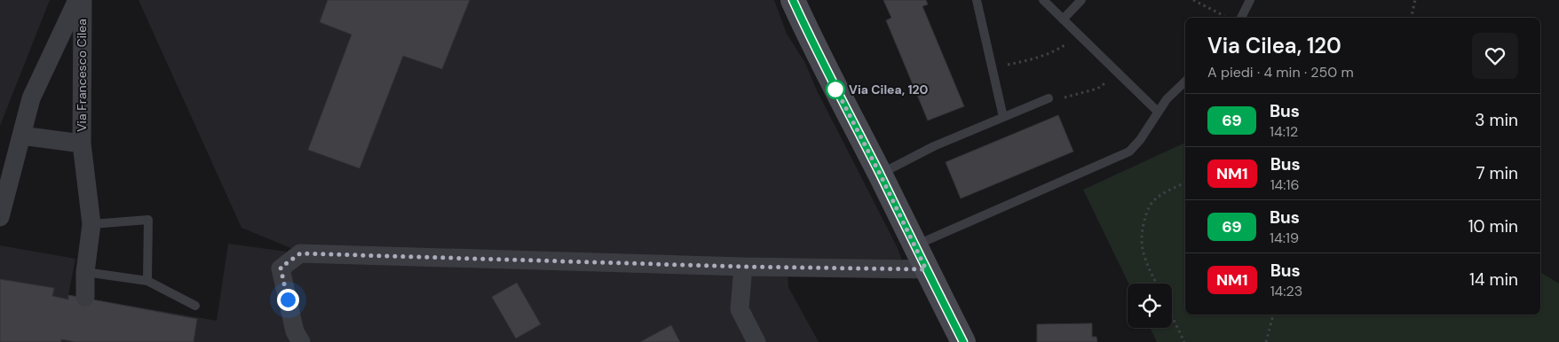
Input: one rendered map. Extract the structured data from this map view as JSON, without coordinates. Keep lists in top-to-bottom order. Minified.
{"streets":{"street":["Via Francesco Cilea"]},"places":["Via Cilea, 120"],"lines":["bus line 69"],"page":{"heading":["Via Cilea, 120","A piedi · 4 min · 250 m"],"list":[{"mark":"69","name":"Bus","note":"14:12","value":"3 min"},{"mark":"NM1","name":"Bus","note":"14:16","value":"7 min"},{"mark":"69","name":"Bus","note":"14:19","value":"10 min"},{"mark":"NM1","name":"Bus","note":"14:23","value":"14 min"}]}}
